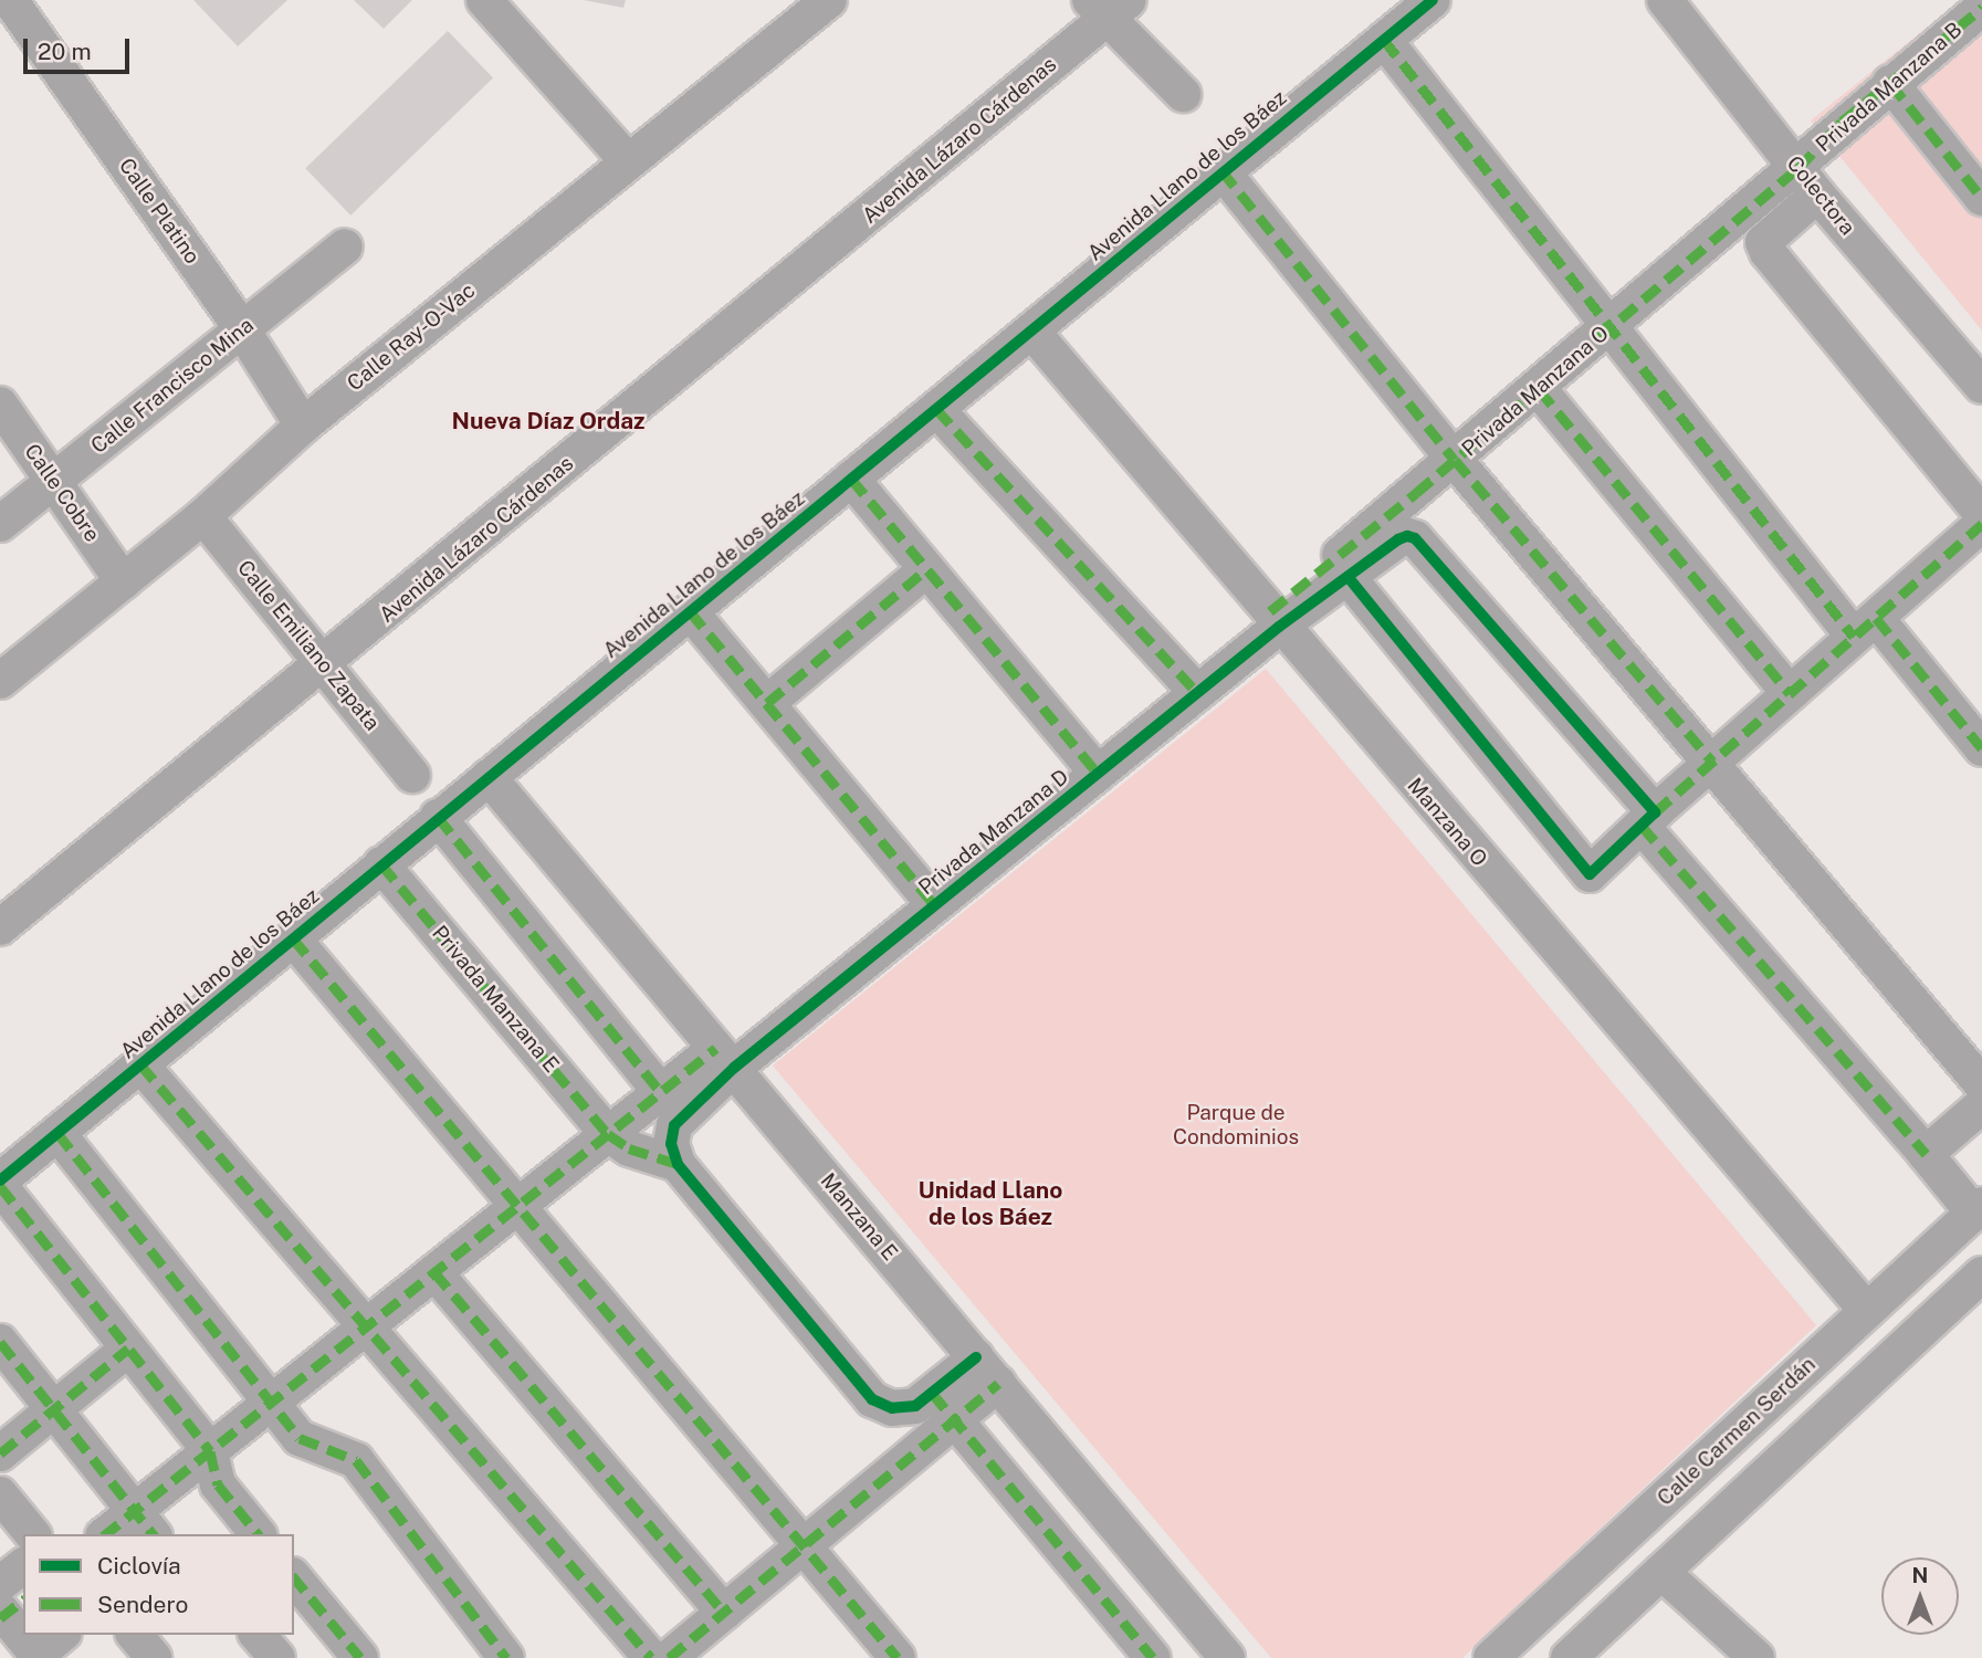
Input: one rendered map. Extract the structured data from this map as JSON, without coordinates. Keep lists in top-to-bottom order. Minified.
{"streets":{"street":["Privada Manzana B","Avenida Lázaro Cárdenas","Avenida Llano de los Báez","Colectora","Calle Platino","Calle Ray-O-Vac","Calle Francisco Mina","Privada Manzana O","Calle Cobre","Calle Emiliano Zapata","Manzana O","Privada Manzana D","Privada Manzana E","Manzana E","Calle Carmen Serdán"]},"crossings":[["Privada Manzana B","Colectora"],["Privada Manzana B","Privada Manzana O"],["Avenida Lázaro Cárdenas","Calle Emiliano Zapata"],["Avenida Llano de los Báez","Manzana O"],["Avenida Llano de los Báez","Privada Manzana D"],["Avenida Llano de los Báez","Privada Manzana E"],["Avenida Llano de los Báez","Manzana E"],["Colectora","Privada Manzana O"],["Calle Platino","Calle Ray-O-Vac"],["Calle Platino","Calle Francisco Mina"],["Calle Ray-O-Vac","Calle Cobre"],["Calle Ray-O-Vac","Calle Emiliano Zapata"],["Calle Francisco Mina","Calle Cobre"],["Privada Manzana O","Manzana O"],["Privada Manzana O","Privada Manzana D"],["Manzana O","Privada Manzana D"],["Manzana O","Calle Carmen Serdán"],["Privada Manzana D","Manzana E"]],"districts":["Nueva Díaz Ordaz","Unidad Llano de los Báez"],"parks":["Parque de Condominios"],"legend":["Ciclovía","Sendero"],"scale_bar":"20 m","north":"top"}
